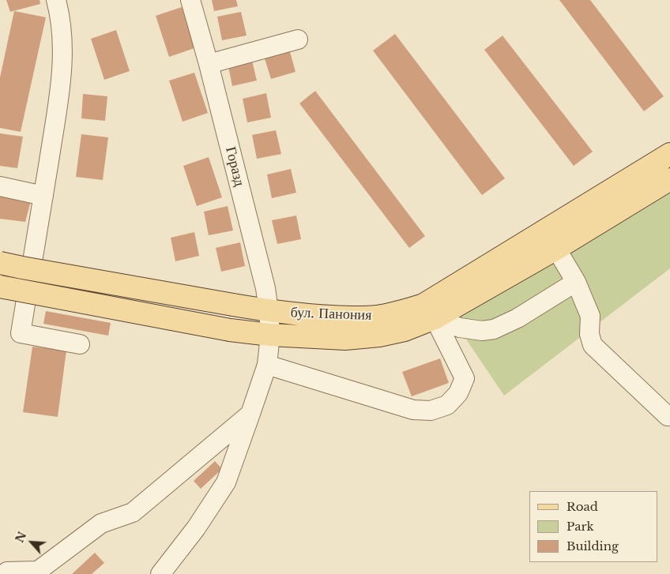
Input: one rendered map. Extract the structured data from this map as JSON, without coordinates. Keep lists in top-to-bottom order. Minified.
{"streets":{"main road":["бул. Панония"],"street":["Горазд"]},"crossings":[["Горазд","бул. Панония"]],"legend":["Road","Park","Building"],"north":"top left"}
